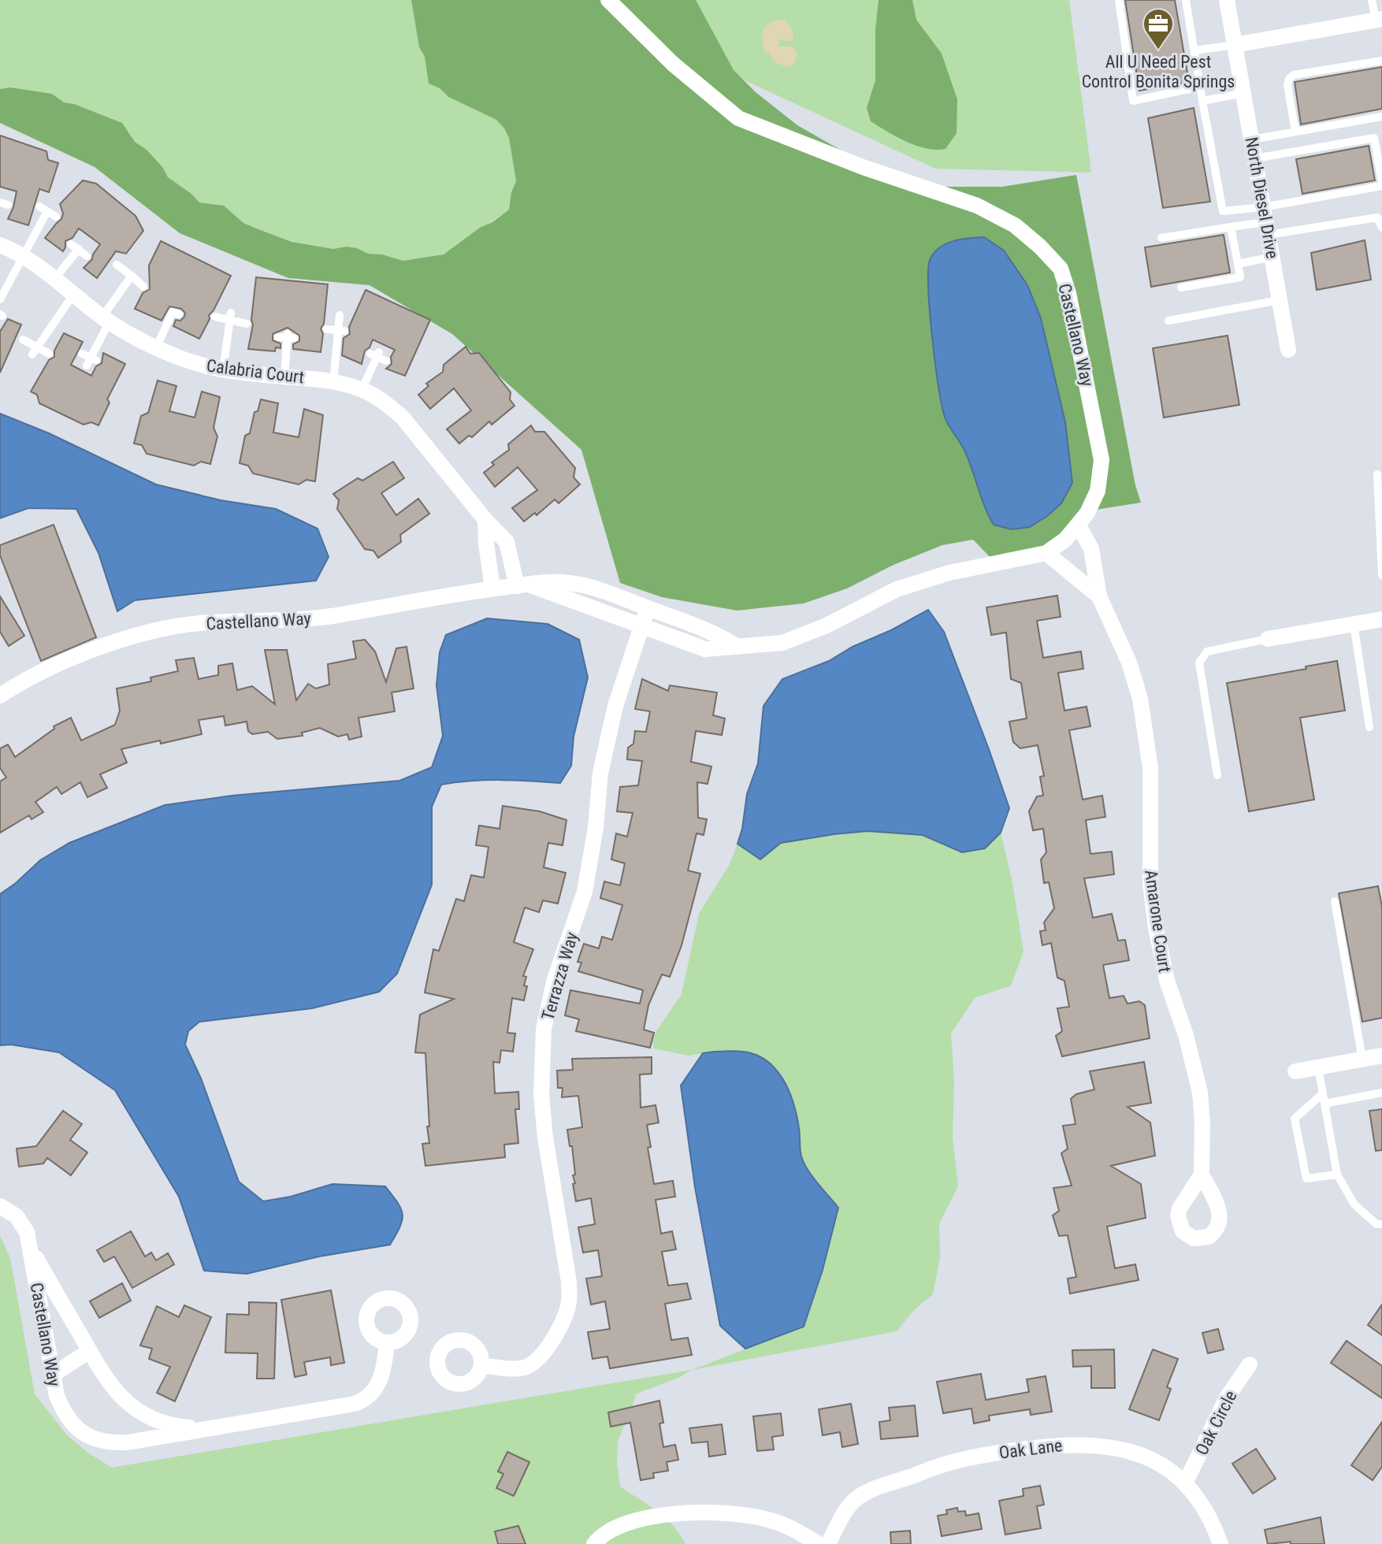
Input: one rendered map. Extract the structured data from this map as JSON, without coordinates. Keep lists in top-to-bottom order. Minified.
{"streets":{"street":["North Diesel Drive","Castellano Way","Calabria Court","Amarone Court","Terrazza Way","Oak Circle","Oak Lane"]},"crossings":[["Castellano Way","Calabria Court"],["Castellano Way","Terrazza Way"],["Oak Circle","Oak Lane"]],"places":{"office":["All U Need Pest Control Bonita Springs"]}}
